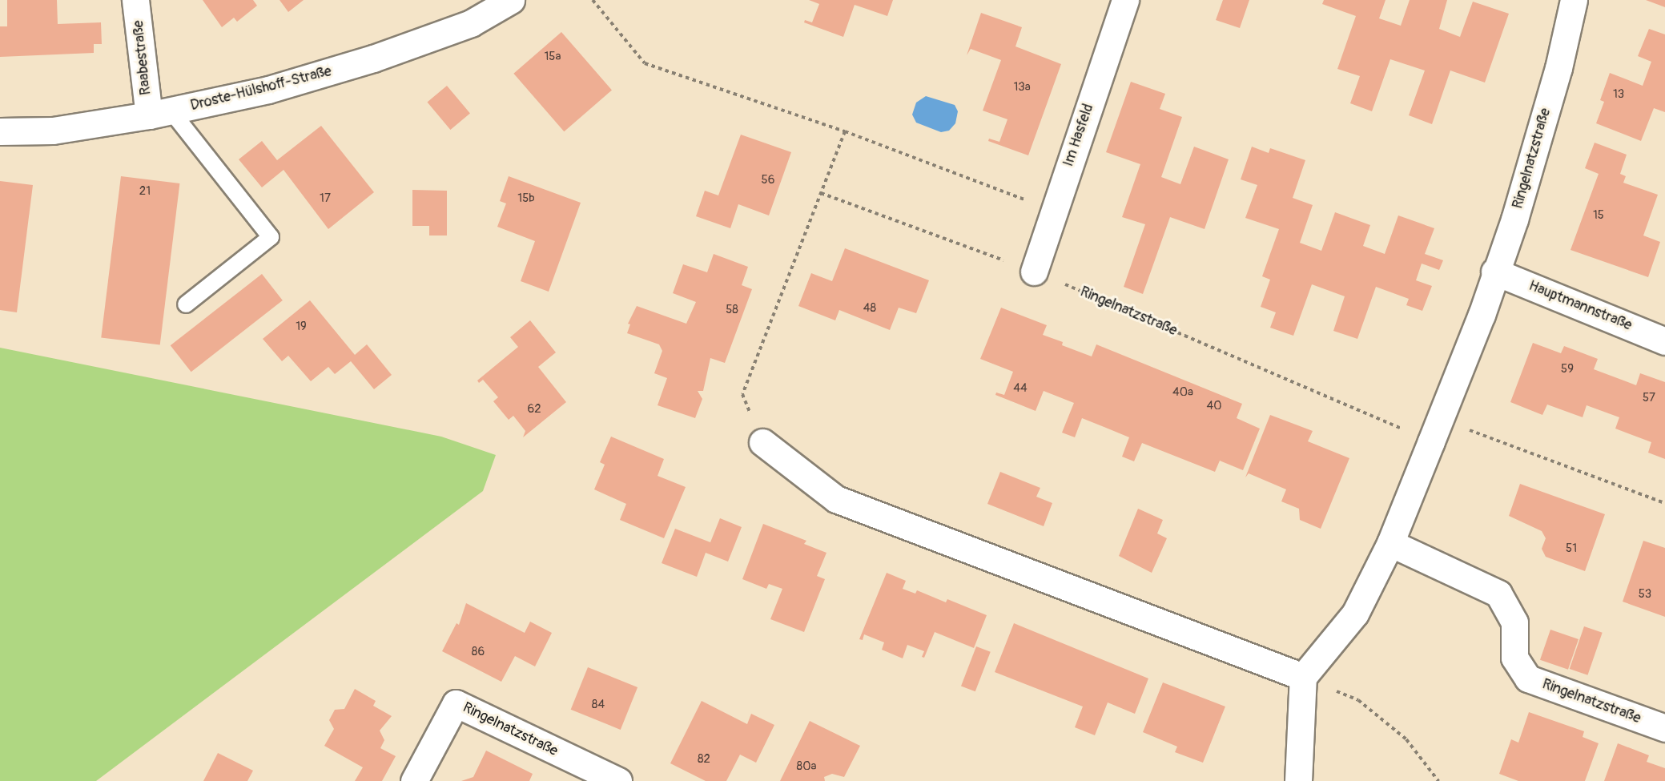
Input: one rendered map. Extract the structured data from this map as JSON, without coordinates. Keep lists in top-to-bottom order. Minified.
{"streets":{"street":["Raabestraße","Droste-Hülshoff-Straße","Im Hasfeld","Ringelnatzstraße","Hauptmannstraße"]},"crossings":[["Raabestraße","Droste-Hülshoff-Straße"],["Im Hasfeld","Ringelnatzstraße"],["Ringelnatzstraße","Hauptmannstraße"]],"house_numbers":["15a","13a","13","56","21","17","15b","15","48","58","19","59","44","40a","57","40","62","51","53","86","84","82","80a"]}
